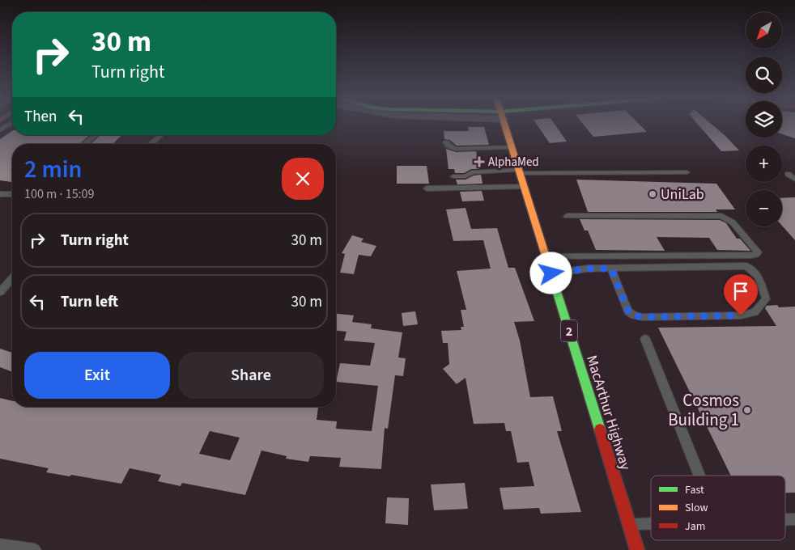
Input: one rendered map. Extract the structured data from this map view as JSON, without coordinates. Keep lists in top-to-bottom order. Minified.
{"streets":{"main road":["2","MacArthur Highway"]},"places":{"health":["AlphaMed"],"other":["UniLab","Cosmos Building 1"]},"legend":["Fast","Slow","Jam"],"north":"bottom left","page":{"map_buttons":["+","−"],"turn":["30 m","Turn right"],"then":"Then","heading":["2 min","100 m · 15:09"],"list":[{"name":"Turn right","value":"30 m"},{"name":"Turn left","value":"30 m"}],"buttons":["Exit","Share"]}}
